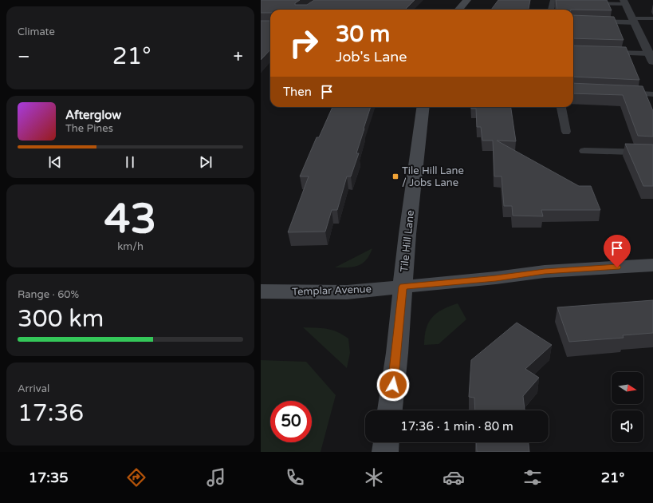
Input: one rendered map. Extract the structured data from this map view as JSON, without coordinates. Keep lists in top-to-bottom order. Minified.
{"streets":{"main road":["Tile Hill Lane","Templar Avenue"]},"crossings":[["Tile Hill Lane","Templar Avenue"]],"places":{"transit":["Tile Hill Lane / Jobs Lane"]},"north":"right","page":{"tile":["Climate",["43","km/h"],["Range · 60%","300 km"],["Arrival","17:36"]],"turn":["30 m","Job's Lane"],"heat":["−","21°","+"],"then":"Then","song":["Afterglow","The Pines"],"limit":"50","trip":"17:36 · 1 min · 80 m","tabs":["17:35","21°"]}}
